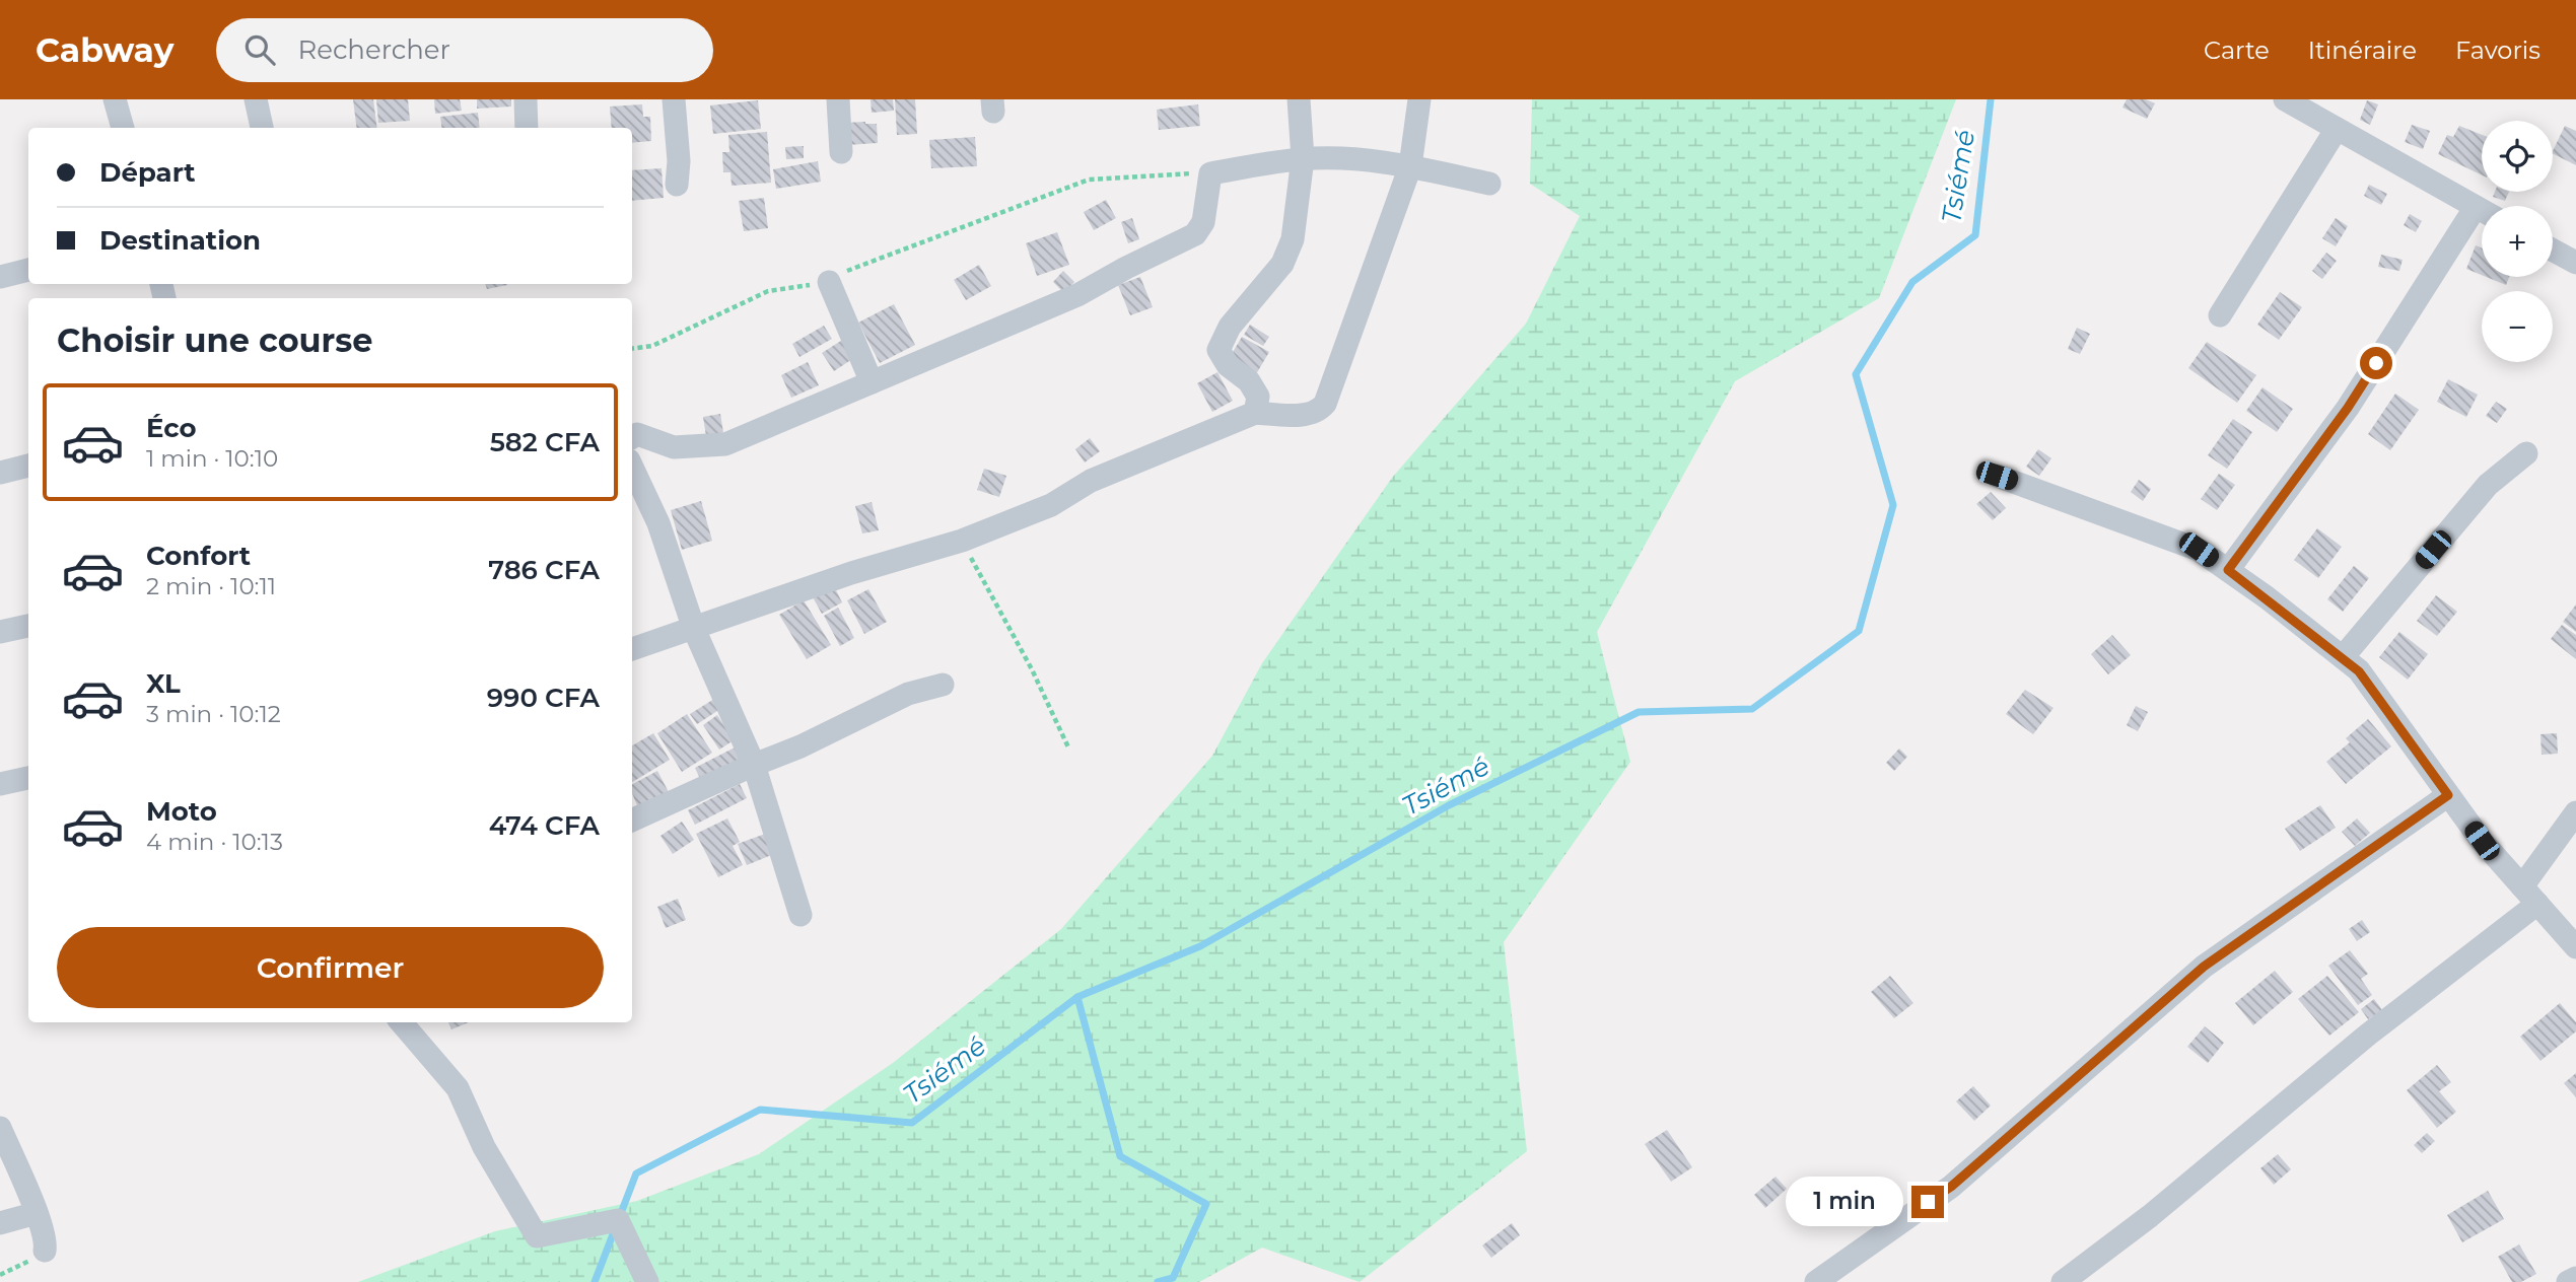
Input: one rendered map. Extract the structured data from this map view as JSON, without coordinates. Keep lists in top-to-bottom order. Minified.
{"water":["Tsiémé"],"page":{"header":"Cabway","search":"Rechercher","nav":["Carte","Itinéraire","Favoris"],"map_buttons":["+","−"],"banner":["Départ","Destination"],"heading":"Choisir une course","list":[{"name":"Éco","note":"1 min · 10:10","value":"582 CFA"},{"name":"Confort","note":"2 min · 10:11","value":"786 CFA"},{"name":"XL","note":"3 min · 10:12","value":"990 CFA"},{"name":"Moto","note":"4 min · 10:13","value":"474 CFA"}],"buttons":"Confirmer","bubble":"1 min"}}
